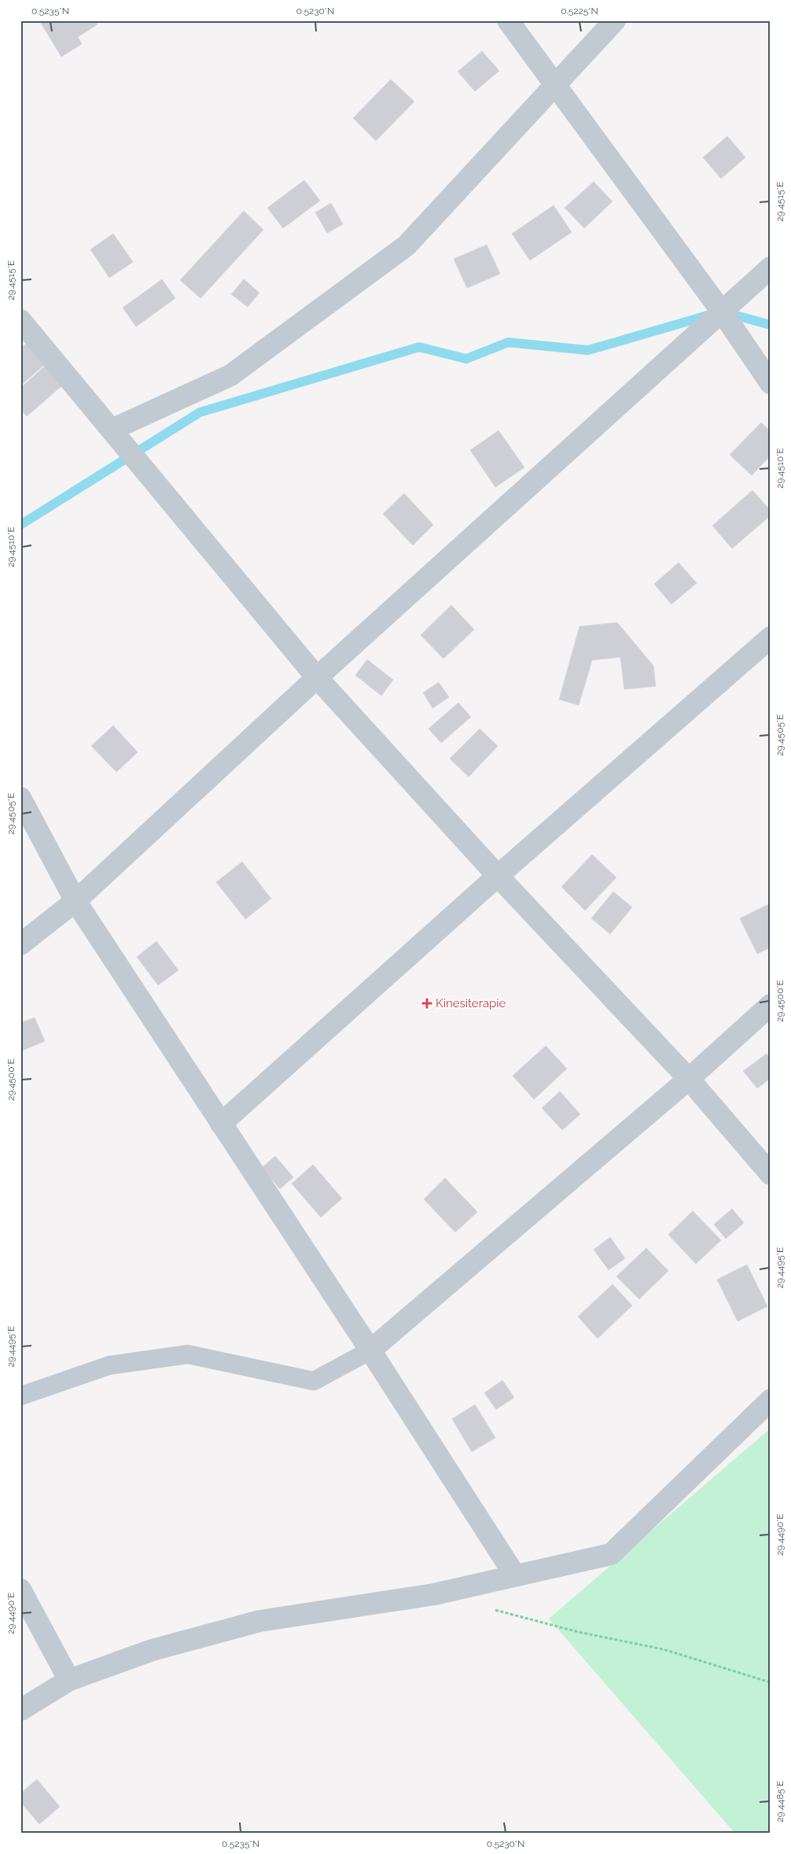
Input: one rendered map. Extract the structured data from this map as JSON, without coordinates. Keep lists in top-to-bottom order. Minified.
{"places":{"health":["Kinesiterapie"]},"coordinates":["0.5235°N","0.5230°N","0.5225°N","29.4515°E","29.4510°E","29.4505°E","29.4500°E","29.4495°E","29.4490°E","29.4485°E"]}
